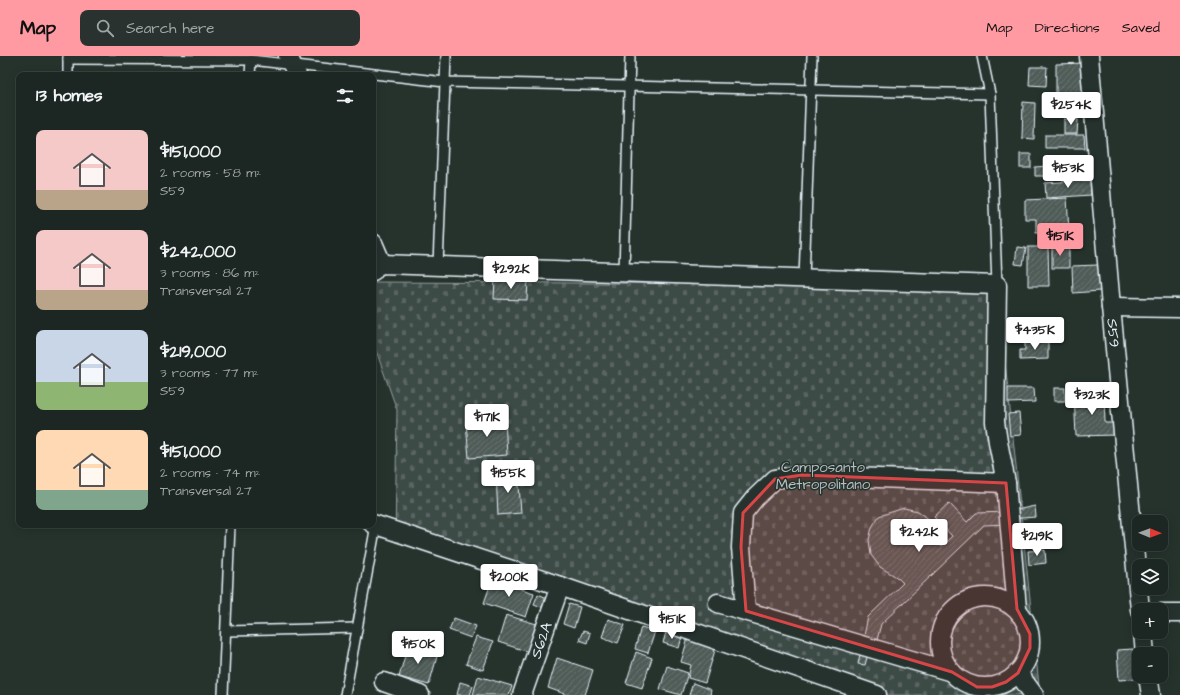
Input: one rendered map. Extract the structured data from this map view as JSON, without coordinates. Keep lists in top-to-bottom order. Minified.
{"streets":{"street":["S59","S62A"]},"parks":["Camposanto Metropolitano"],"north":"right","page":{"header":"Map","search":"Search here","nav":["Map","Directions","Saved"],"heading":"13 homes","price":["$254K","$153K","$151K","$292K","$435K","$323K","$171K","$155K","$242K","$219K","$200K","$151K","$150K"],"list":[{"name":"$151,000","note":"2 rooms · 58 m² · S59"},{"name":"$242,000","note":"3 rooms · 86 m² · Transversal 27"},{"name":"$219,000","note":"3 rooms · 77 m² · S59"},{"name":"$151,000","note":"2 rooms · 74 m² · Transversal 27"}],"map_buttons":["+","−"]}}
